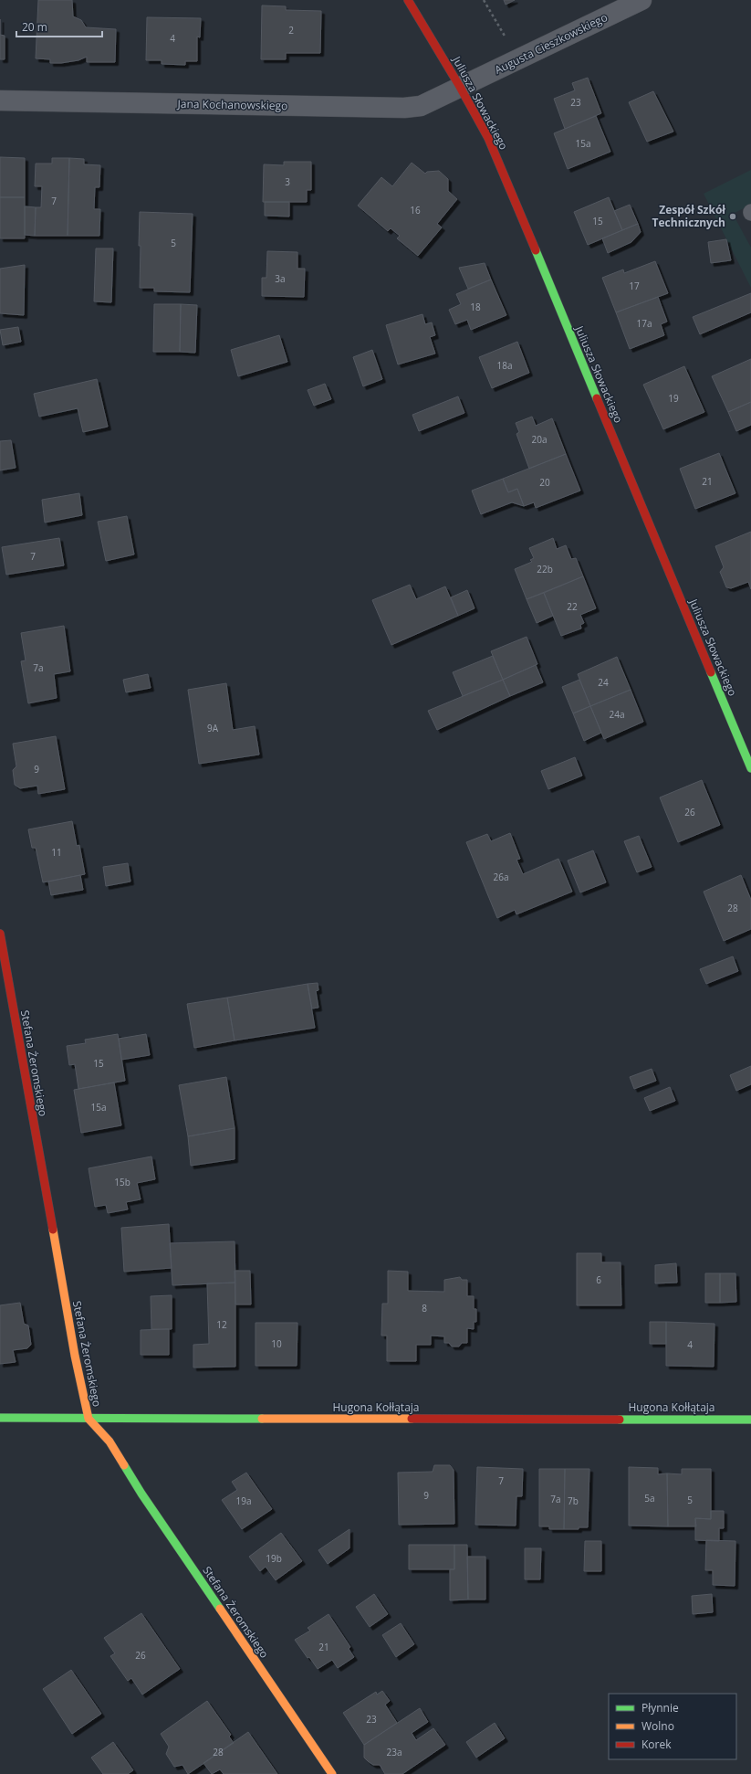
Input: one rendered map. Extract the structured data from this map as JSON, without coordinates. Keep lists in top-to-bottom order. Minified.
{"streets":{"street":["Augusta Cieszkowskiego","Juliusza Słowackiego","Jana Kochanowskiego","Stefana Żeromskiego","Hugona Kołłątaja"]},"crossings":[["Augusta Cieszkowskiego","Juliusza Słowackiego"],["Augusta Cieszkowskiego","Jana Kochanowskiego"],["Juliusza Słowackiego","Jana Kochanowskiego"],["Stefana Żeromskiego","Hugona Kołłątaja"]],"places":["Zespół Szkół Technicznych"],"house_numbers":["2","4","23","15a","3","7","16","15","5","3a","17","18","17a","18a","19","20a","21","20","7","22b","22","7a","24","24a","9A","9","26","11","26a","28","15","15a","15b","6","8","12","10","4","7","9","5a","7a","5","19a","7b","19b","21","26","23","28","23a"],"legend":["Płynnie","Wolno","Korek"],"scale_bar":"20 m"}
